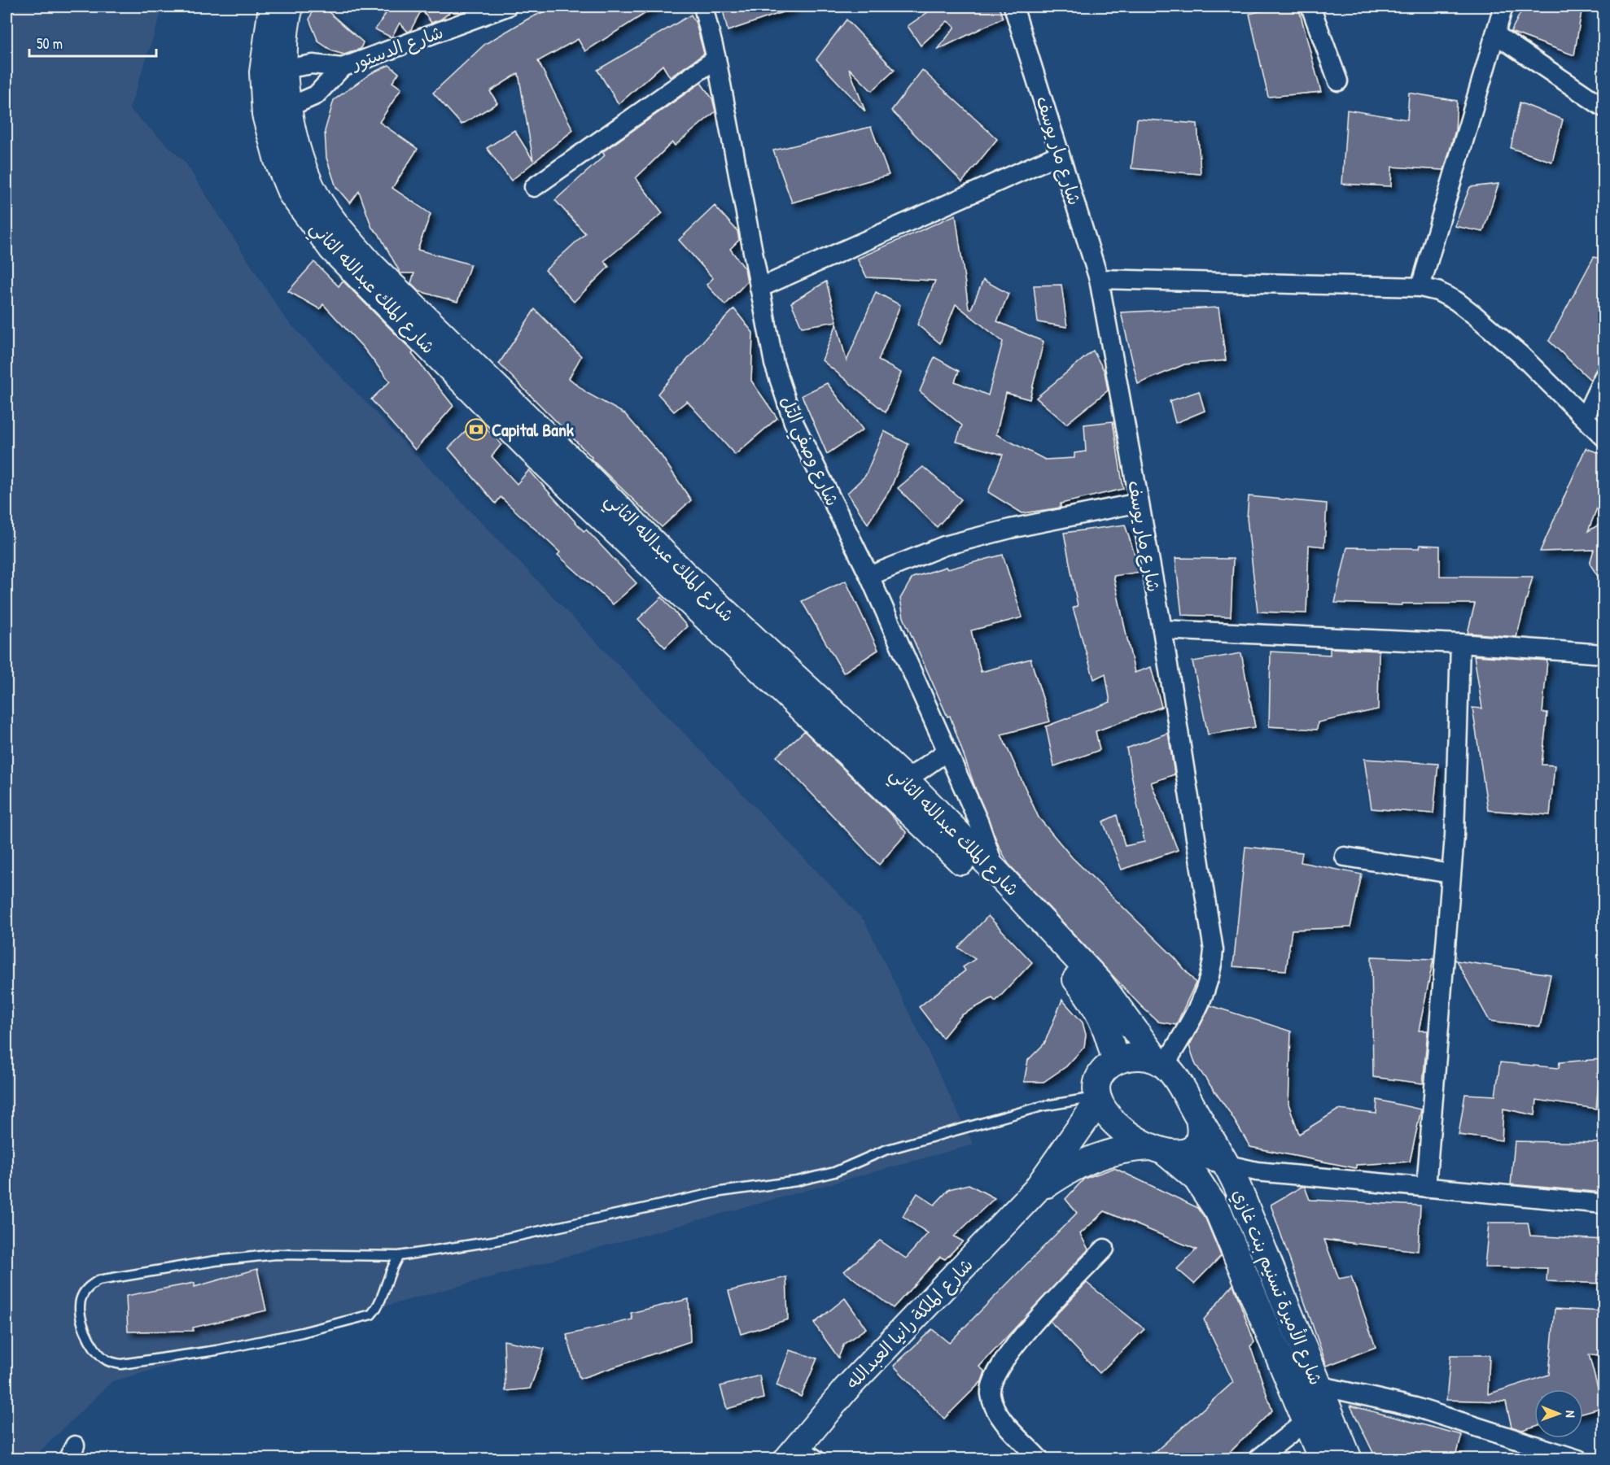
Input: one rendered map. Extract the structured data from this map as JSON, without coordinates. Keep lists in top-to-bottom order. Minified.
{"streets":{"main road":["شارع الملك عبدالله الثاني","شارع الأميرة تسنيم بنت غازي","شارع الملكة رانيا العبدالله"],"street":["شارع الدستور","شارع مار يوسف","شارع وصفي التل"]},"crossings":[["شارع الدستور","شارع الملك عبدالله الثاني"],["شارع مار يوسف","شارع الملك عبدالله الثاني"],["شارع مار يوسف","شارع الأميرة تسنيم بنت غازي"],["شارع مار يوسف","شارع الملكة رانيا العبدالله"],["شارع الملك عبدالله الثاني","شارع وصفي التل"],["شارع الملك عبدالله الثاني","شارع الأميرة تسنيم بنت غازي"],["شارع الملك عبدالله الثاني","شارع الملكة رانيا العبدالله"],["شارع الأميرة تسنيم بنت غازي","شارع الملكة رانيا العبدالله"]],"places":{"bank":["Capital Bank"]},"scale_bar":"50 m","north":"right"}
